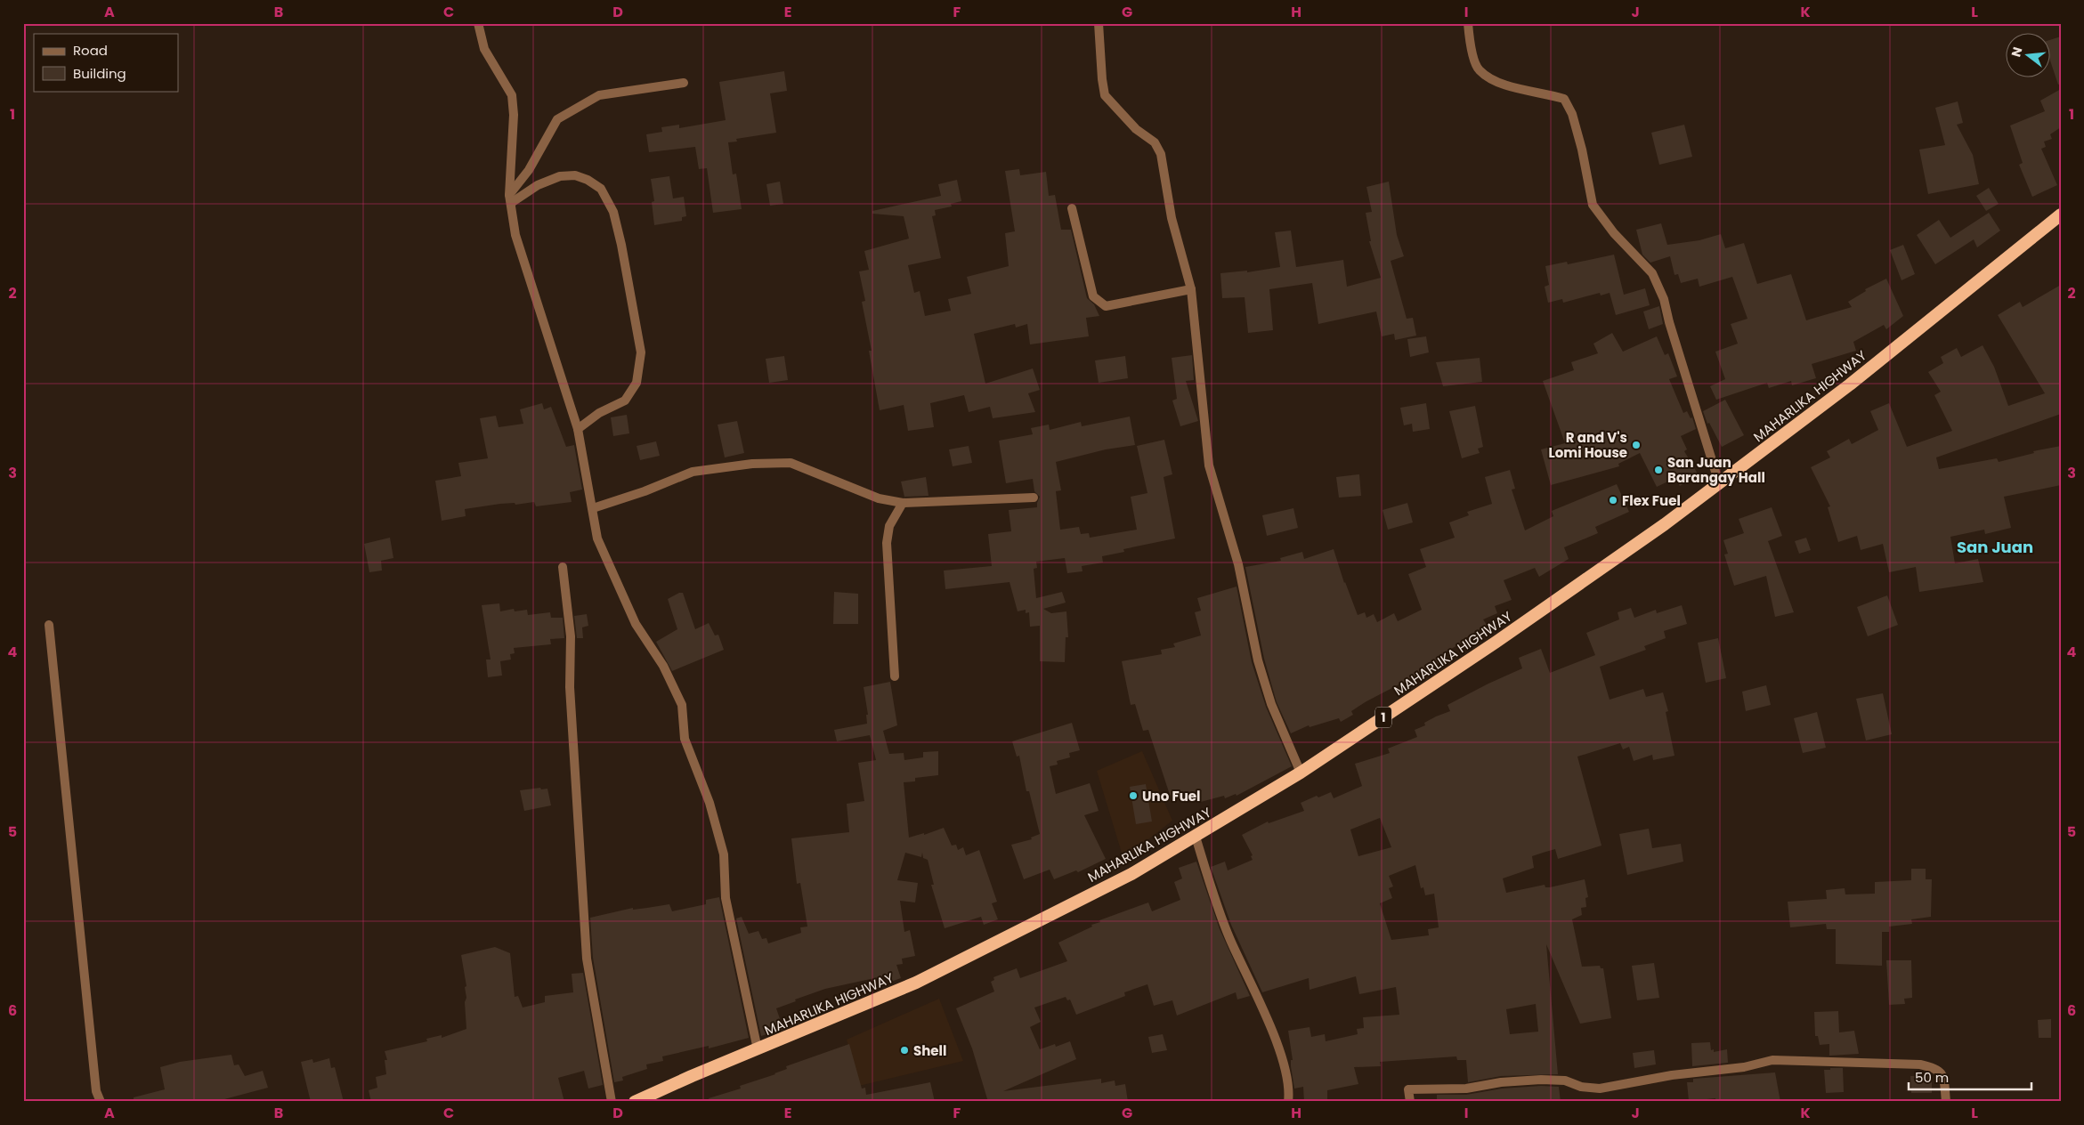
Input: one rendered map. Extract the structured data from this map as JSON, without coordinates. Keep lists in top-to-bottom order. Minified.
{"streets":{"highway":["MAHARLIKA HIGHWAY","1"]},"districts":["San Juan"],"places":["R and V's Lomi House","San Juan Barangay Hall","Flex Fuel","Uno Fuel","Shell"],"legend":["Road","Building"],"scale_bar":"50 m","north":"left","grid":{"columns":["A","B","C","D","E","F","G","H","I","J","K","L"],"rows":["1","2","3","4","5","6"]}}
